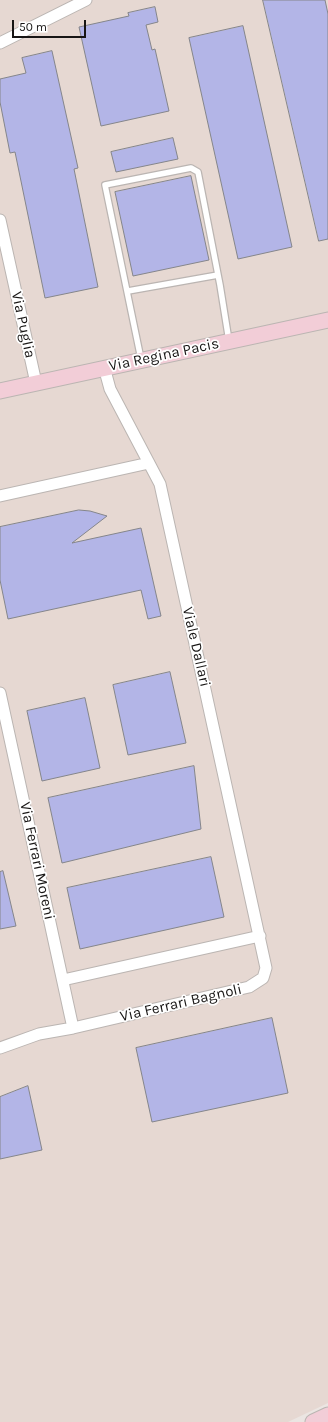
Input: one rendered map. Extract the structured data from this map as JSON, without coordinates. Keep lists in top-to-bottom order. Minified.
{"streets":{"street":["Via Puglia","Via Regina Pacis","Viale Dallari","Via Ferrari Moreni","Via Ferrari Bagnoli"]},"crossings":[["Via Puglia","Via Regina Pacis"],["Via Regina Pacis","Viale Dallari"],["Viale Dallari","Via Ferrari Bagnoli"],["Via Ferrari Moreni","Via Ferrari Bagnoli"]],"scale_bar":"50 m"}
